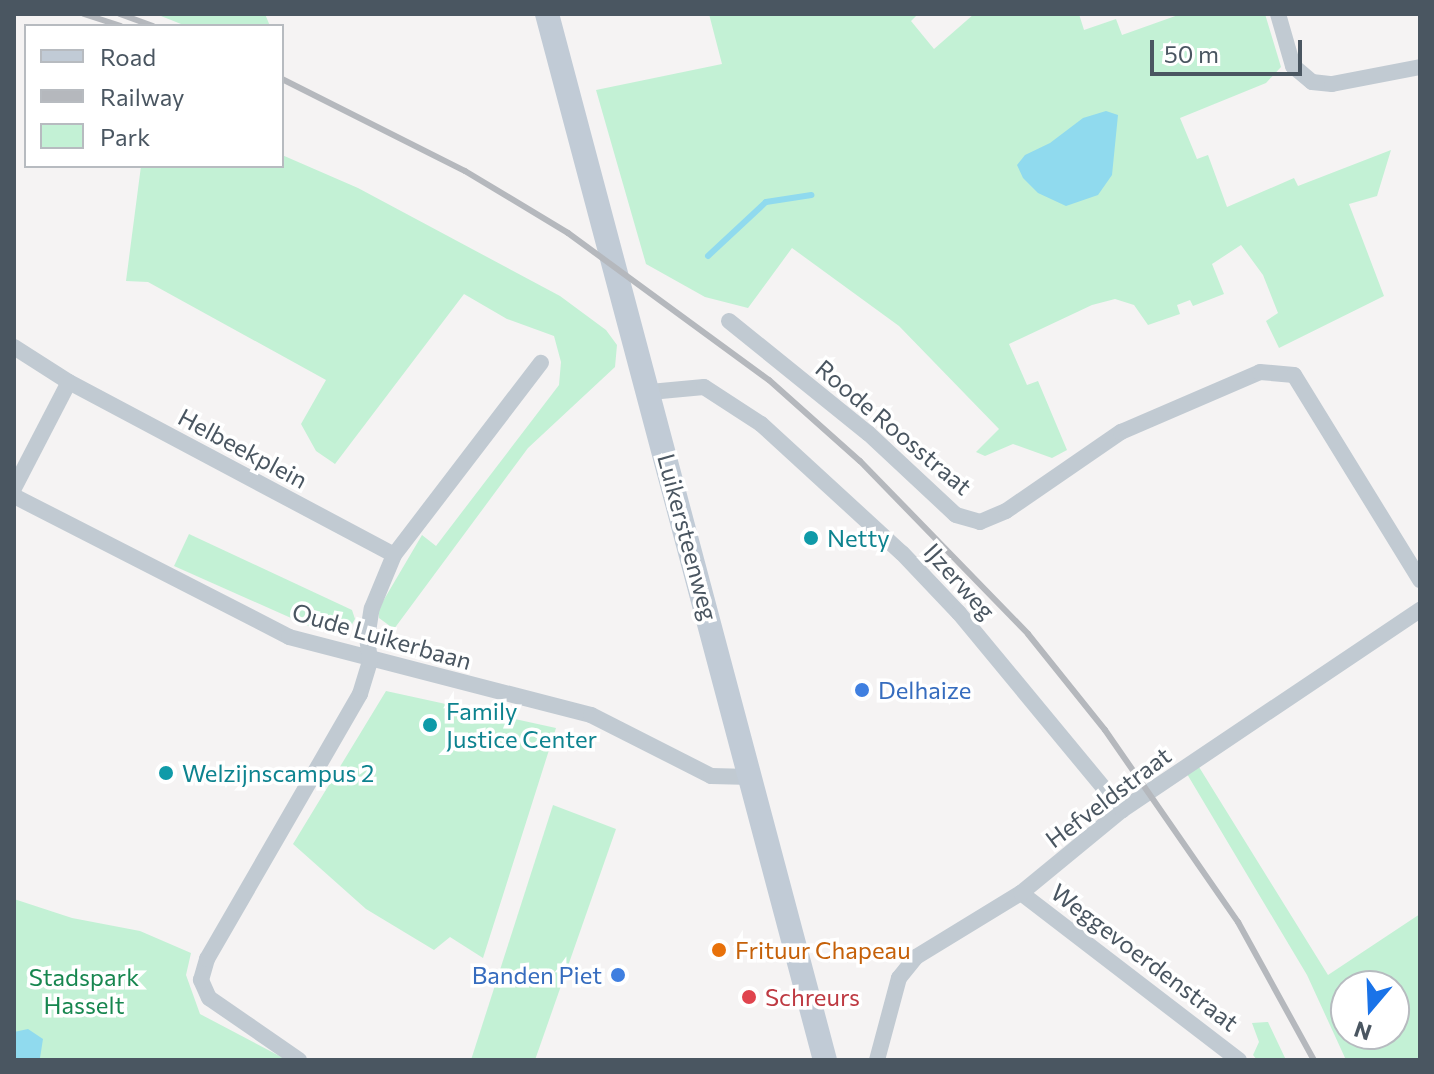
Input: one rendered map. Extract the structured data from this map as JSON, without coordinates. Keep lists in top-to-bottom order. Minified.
{"streets":{"main road":["Luikersteenweg"],"street":["Roode Roosstraat","Helbeekplein","IJzerweg","Oude Luikerbaan","Hefveldstraat","Weggevoerdenstraat"]},"crossings":[["Luikersteenweg","IJzerweg"],["Luikersteenweg","Oude Luikerbaan"],["IJzerweg","Hefveldstraat"],["Hefveldstraat","Weggevoerdenstraat"]],"parks":["Stadspark Hasselt"],"places":["Netty","Delhaize","Family Justice Center","Welzijnscampus 2","Frituur Chapeau","Banden Piet","Schreurs"],"legend":["Road","Railway","Park"],"scale_bar":"50 m","north":"bottom"}
